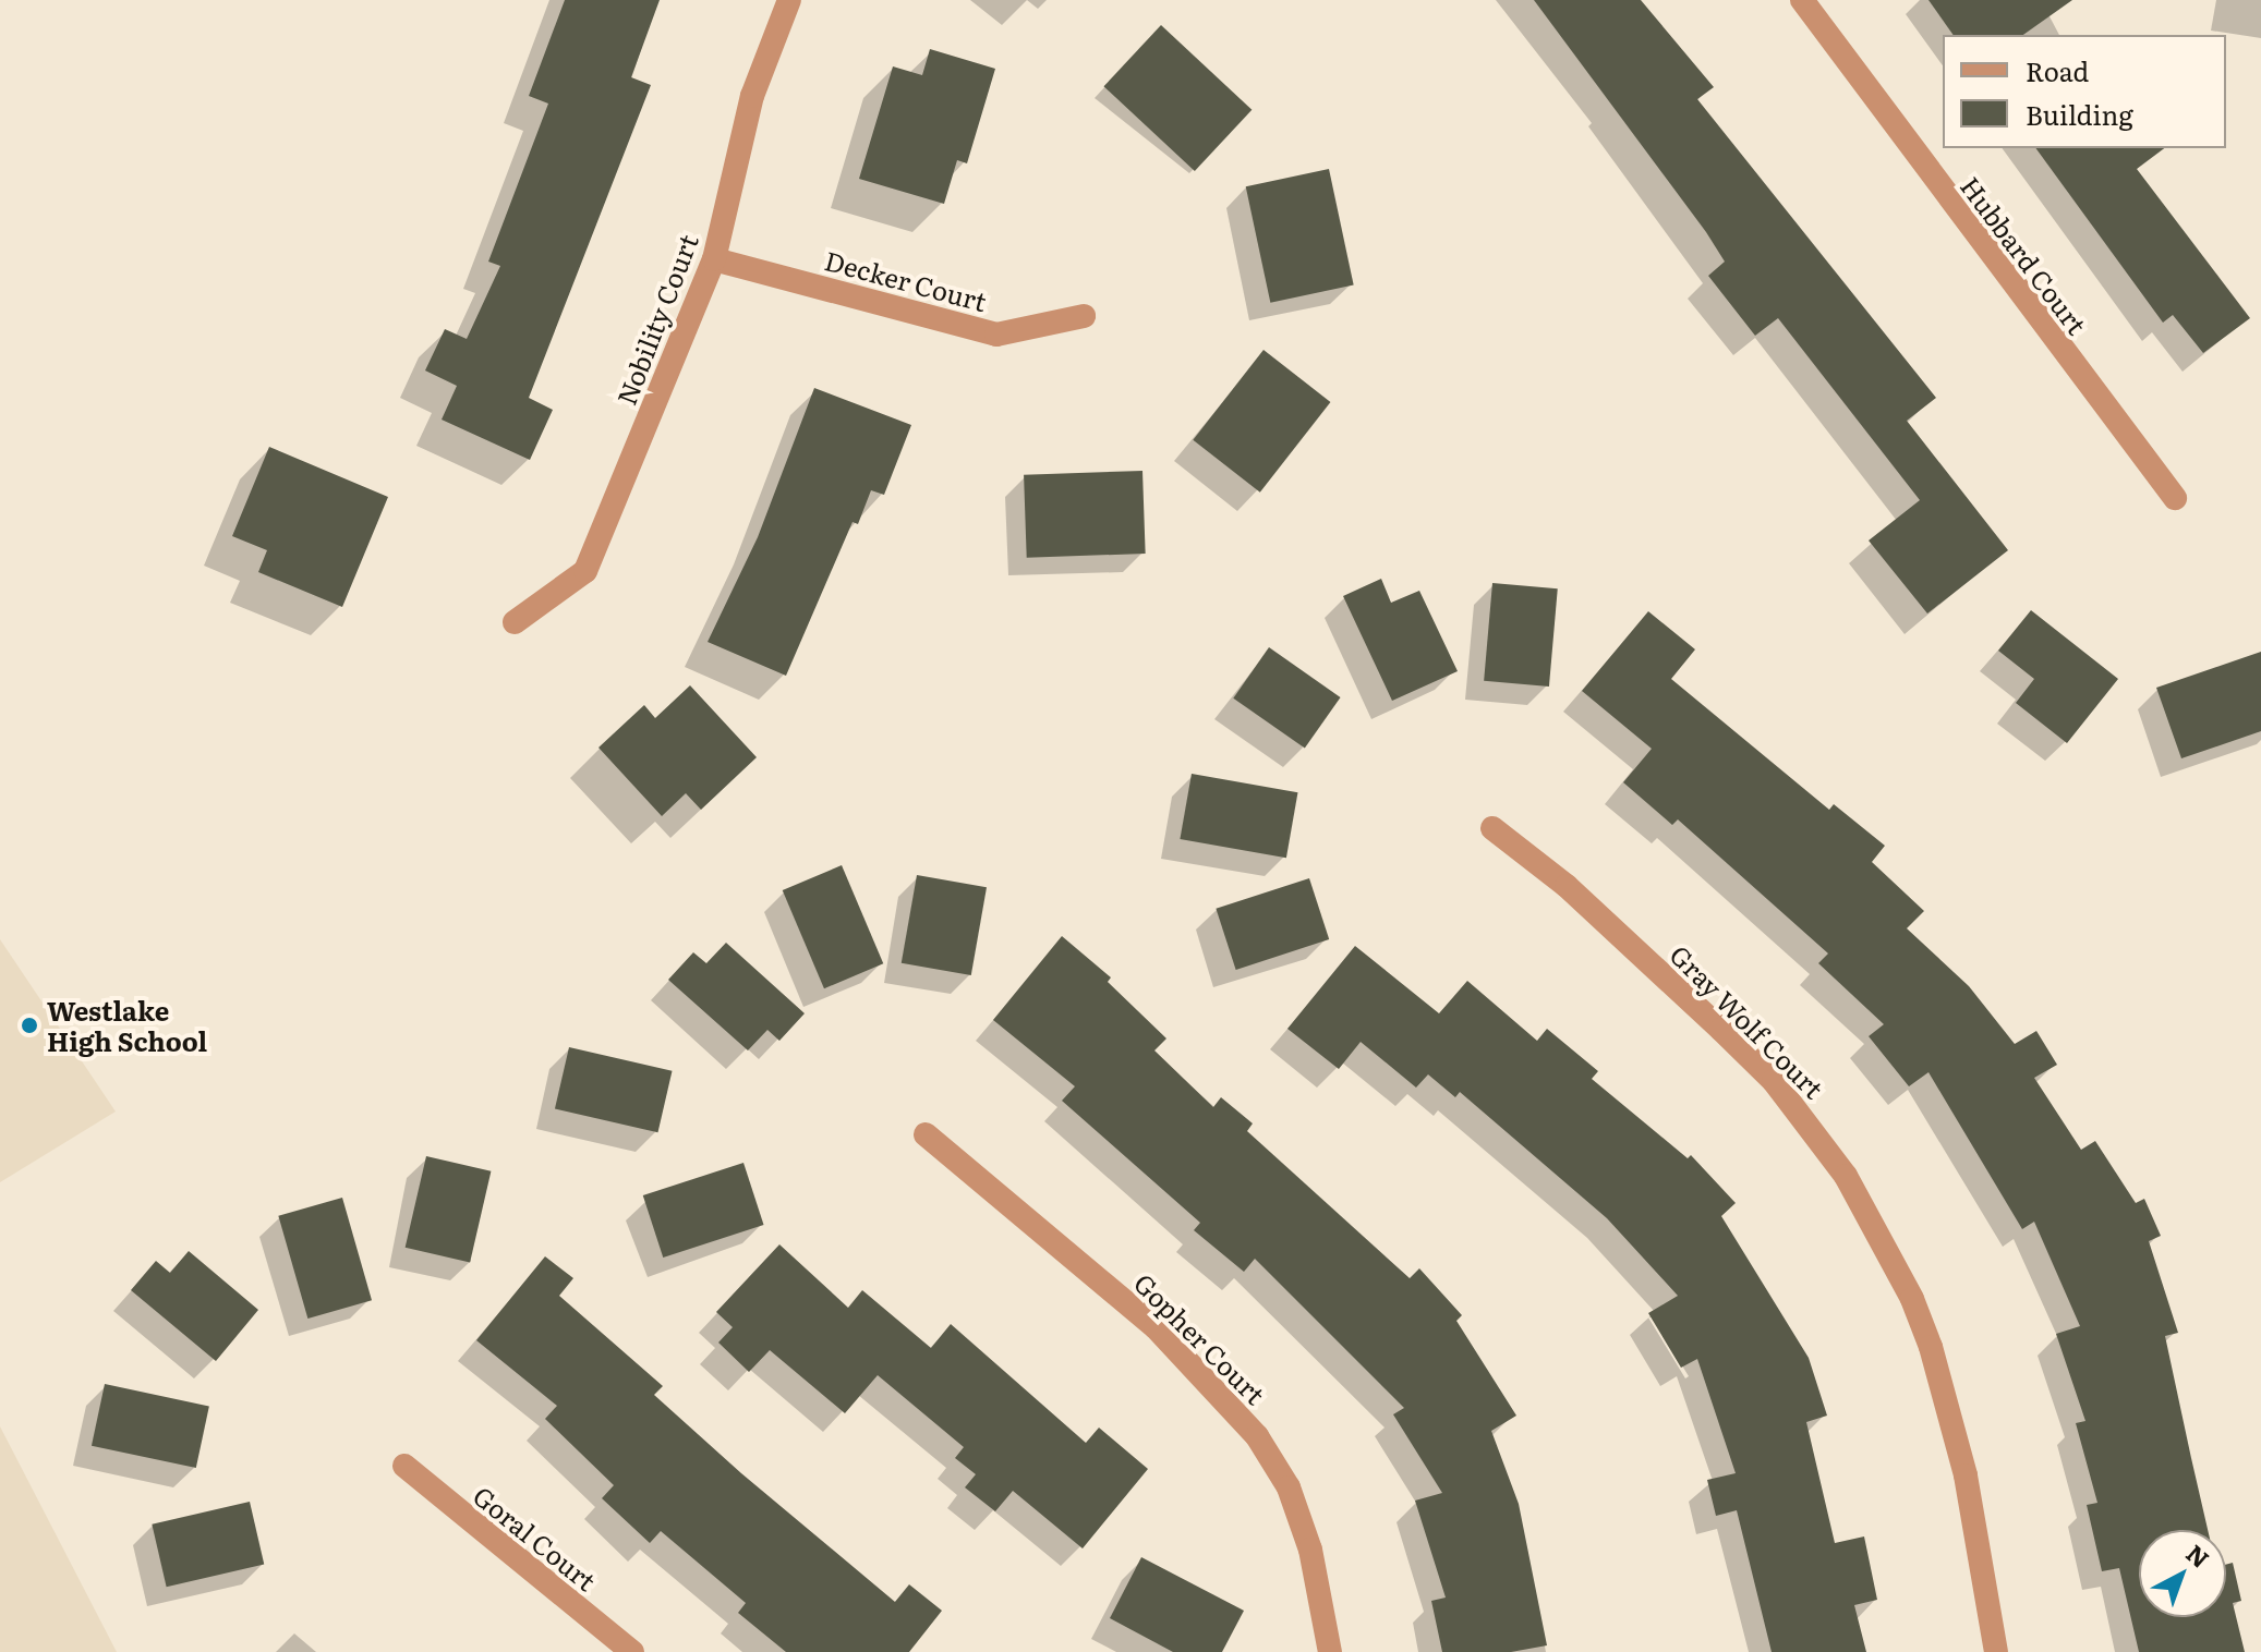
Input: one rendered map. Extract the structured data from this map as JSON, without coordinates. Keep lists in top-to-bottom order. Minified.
{"streets":{"street":["Hubbard Court","Decker Court","Nobility Court","Gray Wolf Court","Gopher Court","Goral Court"]},"crossings":[["Decker Court","Nobility Court"]],"places":["Westlake High School"],"legend":["Road","Building"],"north":"top right"}
